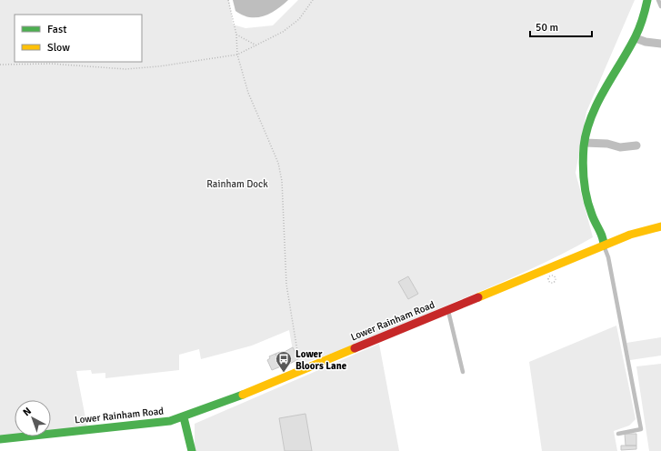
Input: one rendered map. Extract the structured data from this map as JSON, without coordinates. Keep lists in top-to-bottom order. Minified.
{"streets":{"main road":["Lower Rainham Road"]},"parks":["Rainham Dock"],"places":{"bus stop":["Lower Bloors Lane"]},"legend":["Fast","Slow"],"scale_bar":"50 m","north":"top left"}
